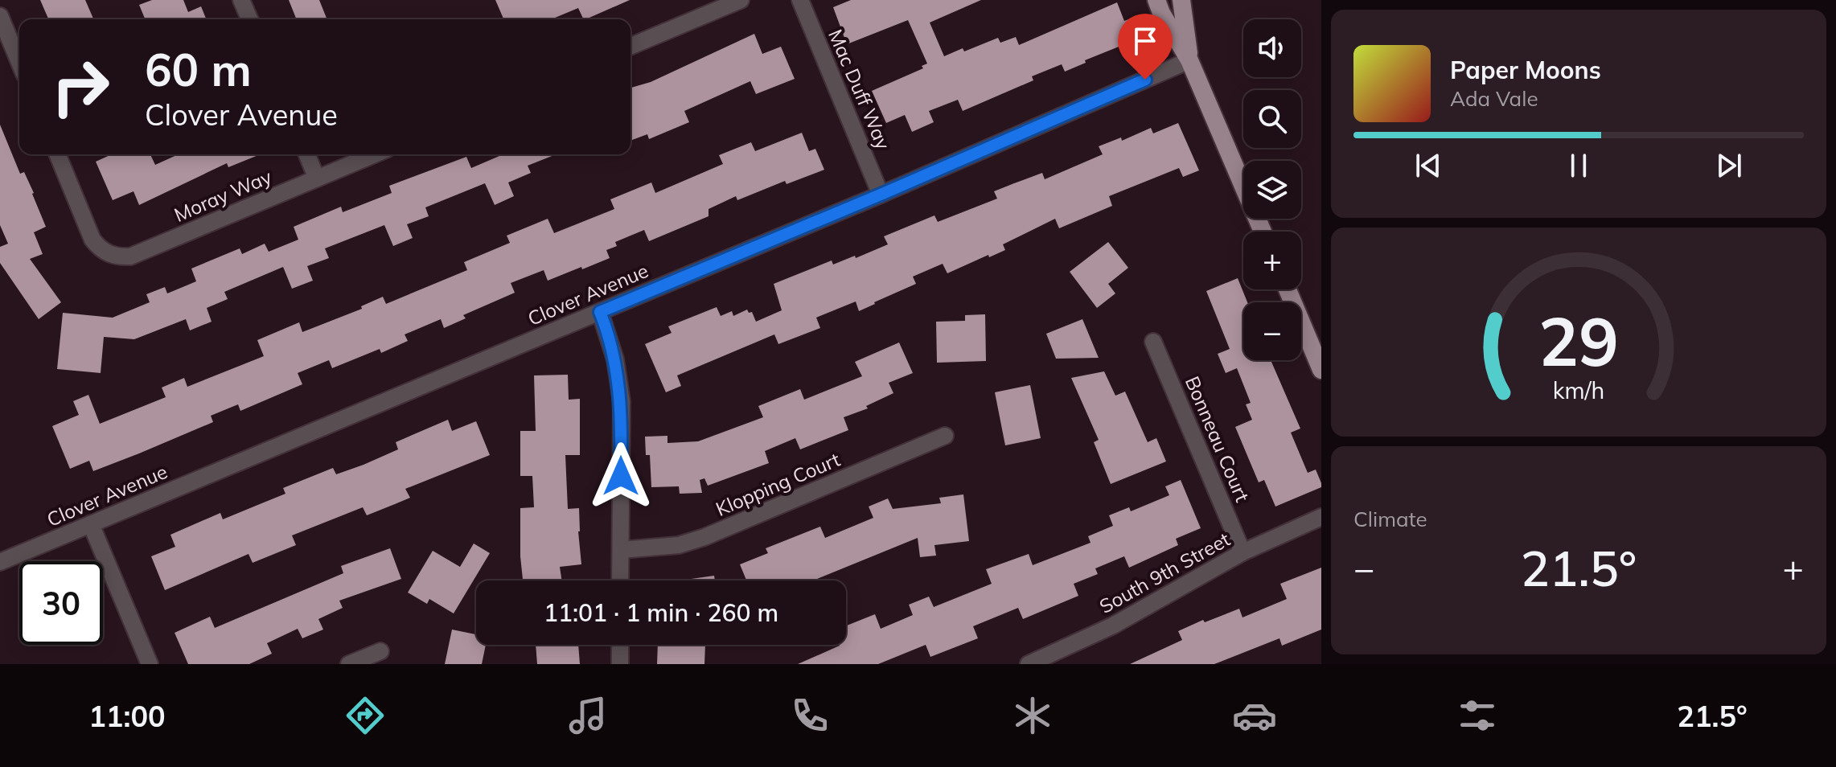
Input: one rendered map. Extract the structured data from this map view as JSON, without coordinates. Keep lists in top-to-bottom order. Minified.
{"streets":{"street":["Mac Duff Way","Moray Way","Clover Avenue","Bonneau Court","Klopping Court","South 9th Street"]},"crossings":[["Mac Duff Way","Clover Avenue"],["Bonneau Court","South 9th Street"]],"page":{"map_buttons":["+","−"],"turn":["60 m","Clover Avenue"],"song":["Paper Moons","Ada Vale"],"tile":"Climate","heat":["−","21.5°","+"],"limit":"30","trip":"11:01 · 1 min · 260 m","tabs":["11:00","21.5°"],"gauge":["29","km/h"]}}
